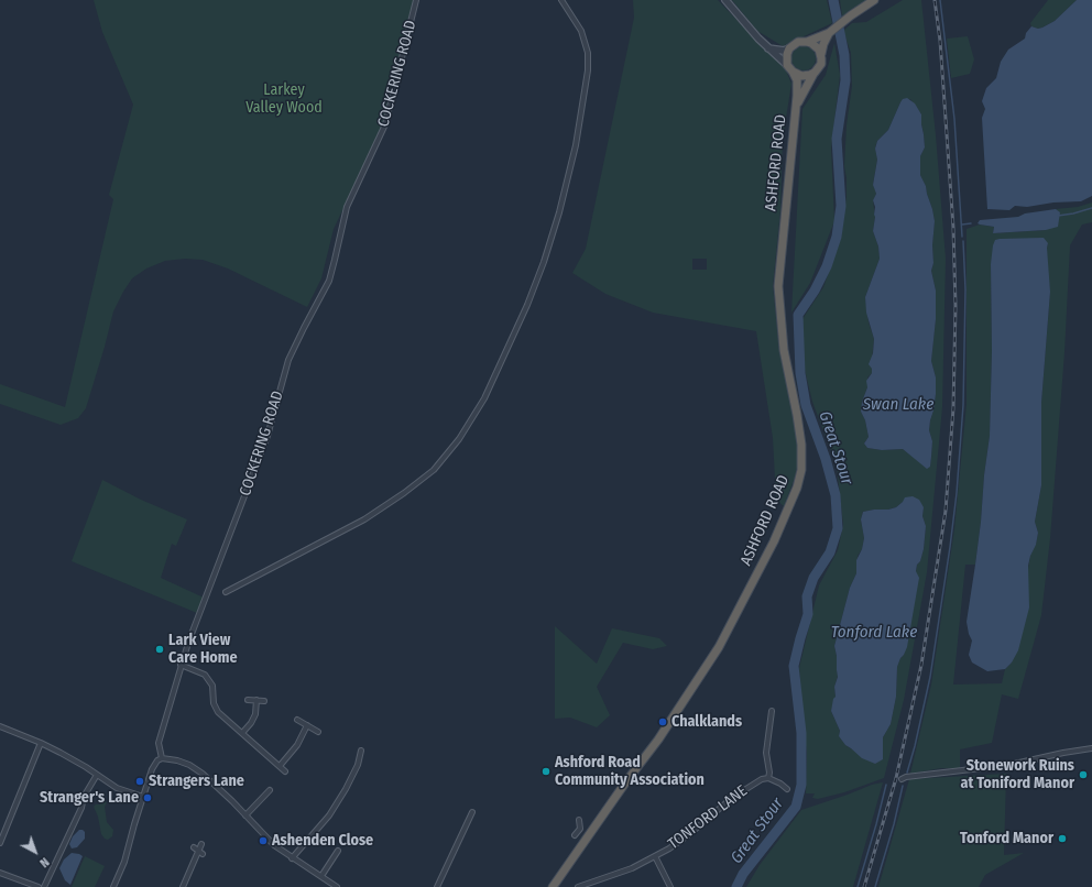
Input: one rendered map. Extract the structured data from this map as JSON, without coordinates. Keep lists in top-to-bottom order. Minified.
{"streets":{"highway":["ASHFORD ROAD"],"street":["COCKERING ROAD","TONFORD LANE"]},"water":["Swan Lake","Great Stour","Tonford Lake"],"parks":["Larkey Valley Wood"],"places":["Lark View Care Home","Chalklands","Ashford Road Community Association","Stonework Ruins at Toniford Manor","Strangers Lane","Stranger's Lane","Tonford Manor","Ashenden Close"],"north":"bottom right"}
